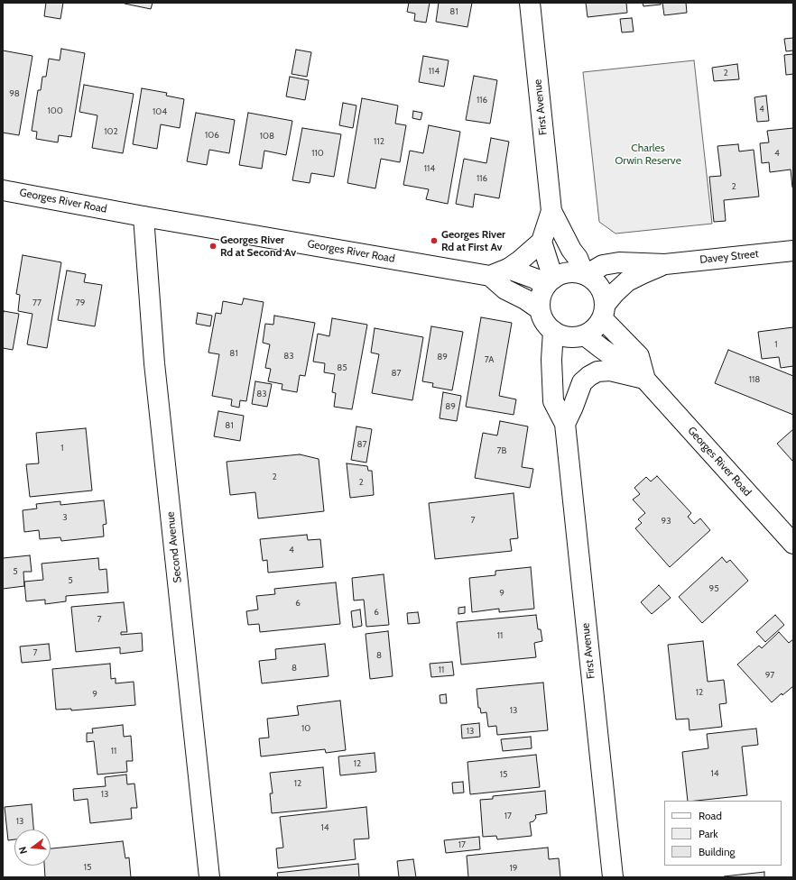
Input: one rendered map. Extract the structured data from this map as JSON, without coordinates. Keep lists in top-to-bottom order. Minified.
{"streets":{"street":["First Avenue","Georges River Road","Davey Street","Second Avenue"]},"crossings":[["First Avenue","Georges River Road"],["First Avenue","Davey Street"],["Georges River Road","Davey Street"],["Georges River Road","Second Avenue"]],"parks":["Charles Orwin Reserve"],"places":["Georges River Rd at First Av","Georges River Rd at Second Av"],"house_numbers":["81","114","2","98","116","4","100","104","102","106","108","112","110","4","114","116","2","77","79","1","81","83","89","7A","85","87","118","83","89","81","87","1","7B","2","2","3","7","93","4","5","5","95","9","6","6","7","11","7","8","8","11","97","12","9","13","10","13","11","12","14","15","12","13","17","13","14","17","15","19"],"legend":["Road","Park","Building"],"north":"left"}
